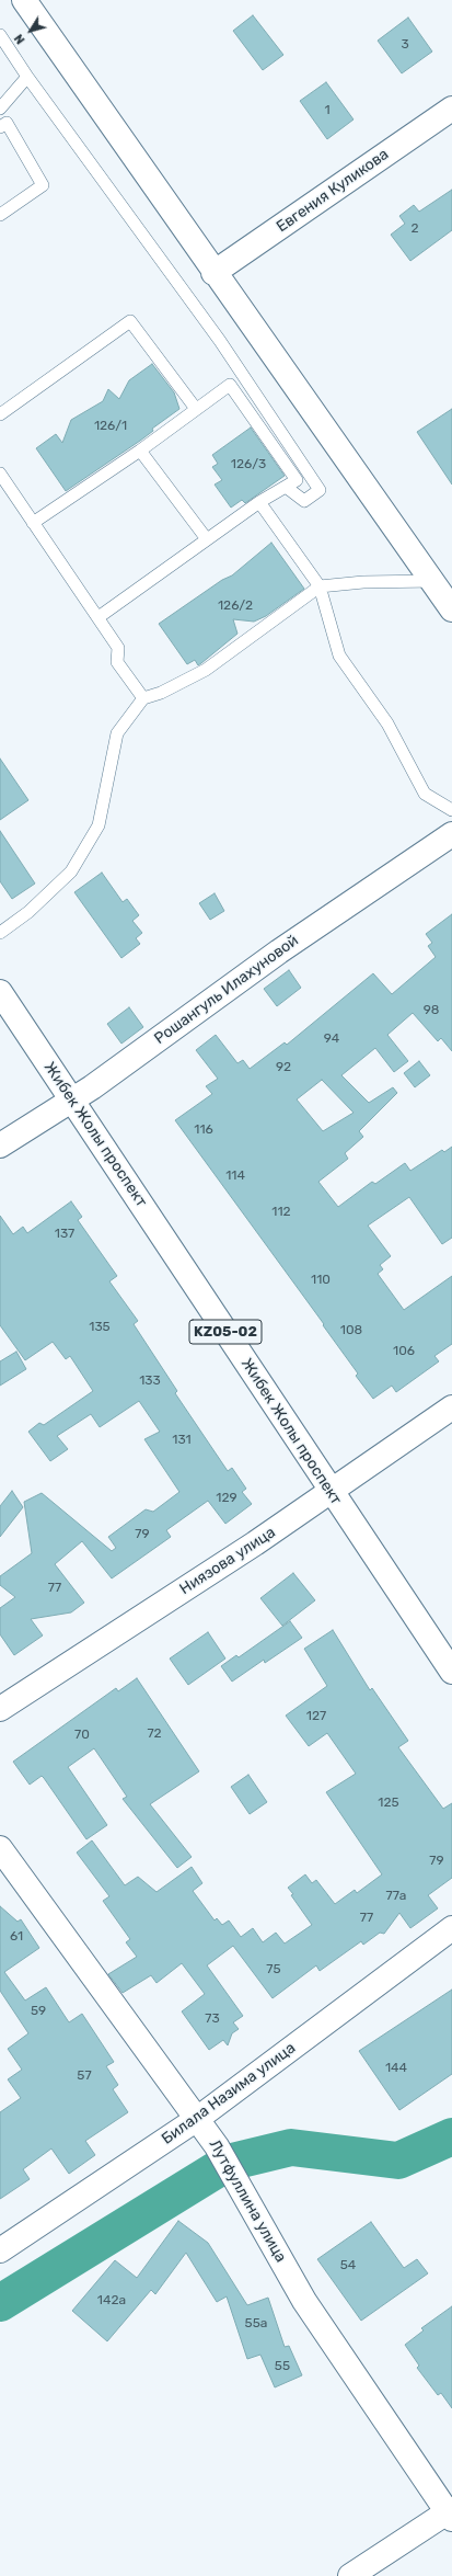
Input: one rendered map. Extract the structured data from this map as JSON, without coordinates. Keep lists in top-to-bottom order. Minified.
{"streets":{"main road":["Евгения Куликова","Рошангуль Илахуновой","Жибек Жолы проспект","KZ05-02","Ниязова улица","Билала Назима улица","Лутфуллина улица"]},"crossings":[["Рошангуль Илахуновой","Жибек Жолы проспект"],["Жибек Жолы проспект","Ниязова улица"],["Билала Назима улица","Лутфуллина улица"]],"house_numbers":["3","1","2","126/1","126/3","126/2","98","94","92","116","114","112","137","110","135","108","106","133","131","129","79","77","127","72","70","125","79","77а","77","61","75","59","73","144","57","54","142а","55а","55"],"north":"bottom left"}
